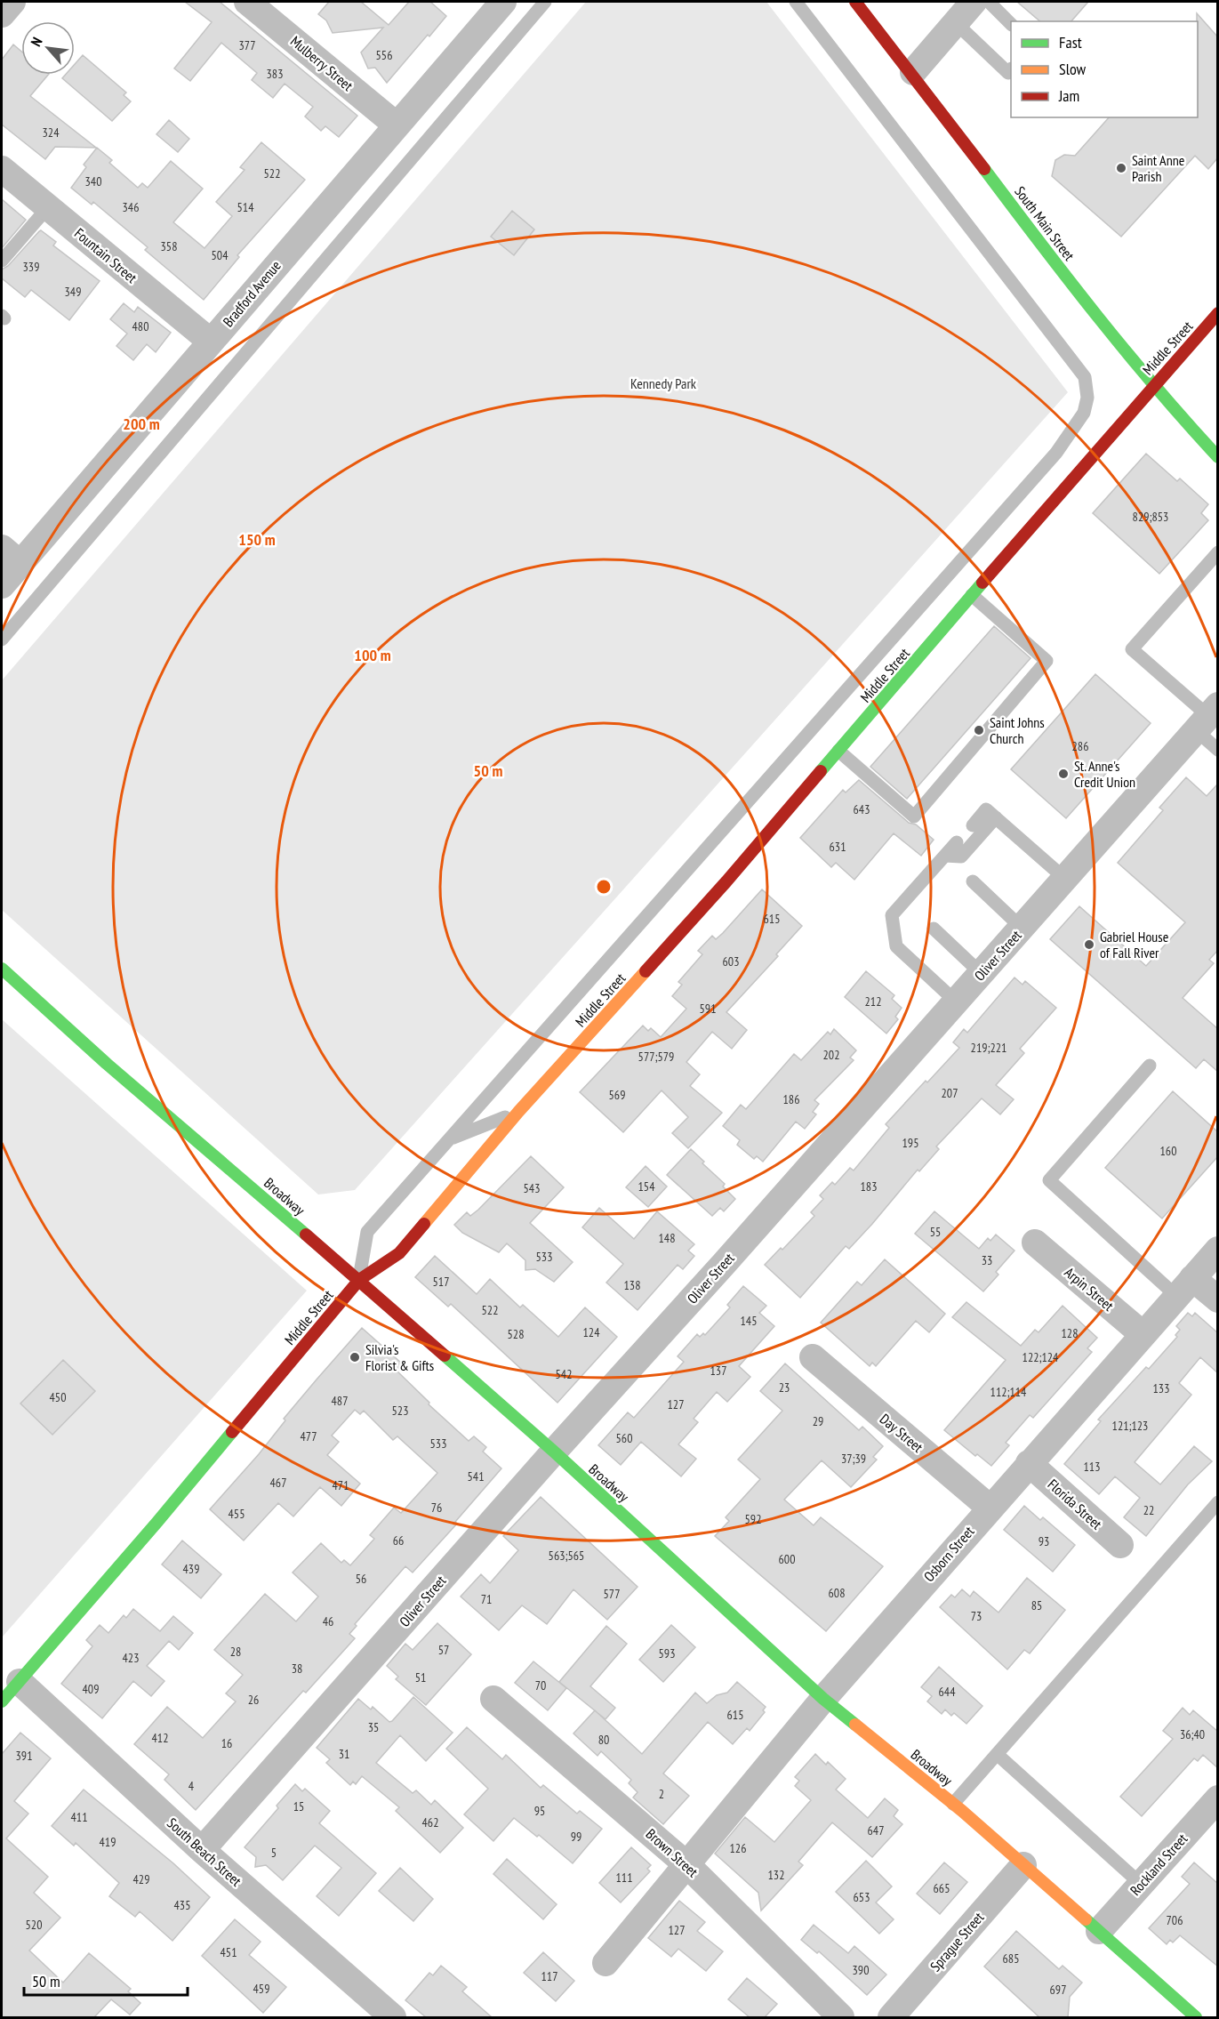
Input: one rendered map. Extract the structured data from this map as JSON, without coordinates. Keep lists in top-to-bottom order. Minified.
{"streets":{"main road":["South Main Street","Middle Street","Broadway"],"street":["Mulberry Street","Fountain Street","Bradford Avenue","Oliver Street","Arpin Street","Day Street","Florida Street","Osborn Street","South Beach Street","Brown Street","Rockland Street","Sprague Street"]},"crossings":[["Mulberry Street","Bradford Avenue"],["South Main Street","Middle Street"],["Fountain Street","Bradford Avenue"],["Middle Street","Broadway"],["Middle Street","South Beach Street"],["Oliver Street","Broadway"],["Oliver Street","South Beach Street"],["Broadway","Osborn Street"],["Broadway","Rockland Street"],["Broadway","Sprague Street"],["Arpin Street","Osborn Street"],["Day Street","Osborn Street"],["Florida Street","Osborn Street"],["Osborn Street","Brown Street"]],"parks":["Kennedy Park"],"places":["Saint Anne Parish","Saint Johns Church","St. Anne's Credit Union","Gabriel House of Fall River","Silvia's Florist & Gifts"],"house_numbers":["377","556","383","324","522","340","346","514","358","504","339","349","480","829;853","286","643","631","615","603","212","591","219;221","202","577;579","207","569","186","195","160","154","183","543","55","148","533","33","517","138","522","145","124","128","528","122;124","137","542","23","133","112;114","450","487","127","523","29","121;123","477","560","533","37;39","113","541","467","471","76","22","455","592","66","93","563;565","600","439","56","608","577","71","85","73","46","57","28","593","423","38","51","70","409","644","26","615","35","36;40","412","80","16","31","391","4","2","15","95","411","462","647","99","419","126","5","132","111","429","665","653","435","706","520","127","451","685","390","117","459","697"],"legend":["Fast","Slow","Jam"],"scale_bar":"50 m","north":"top left","rings":["200 m","150 m","100 m","50 m"]}
